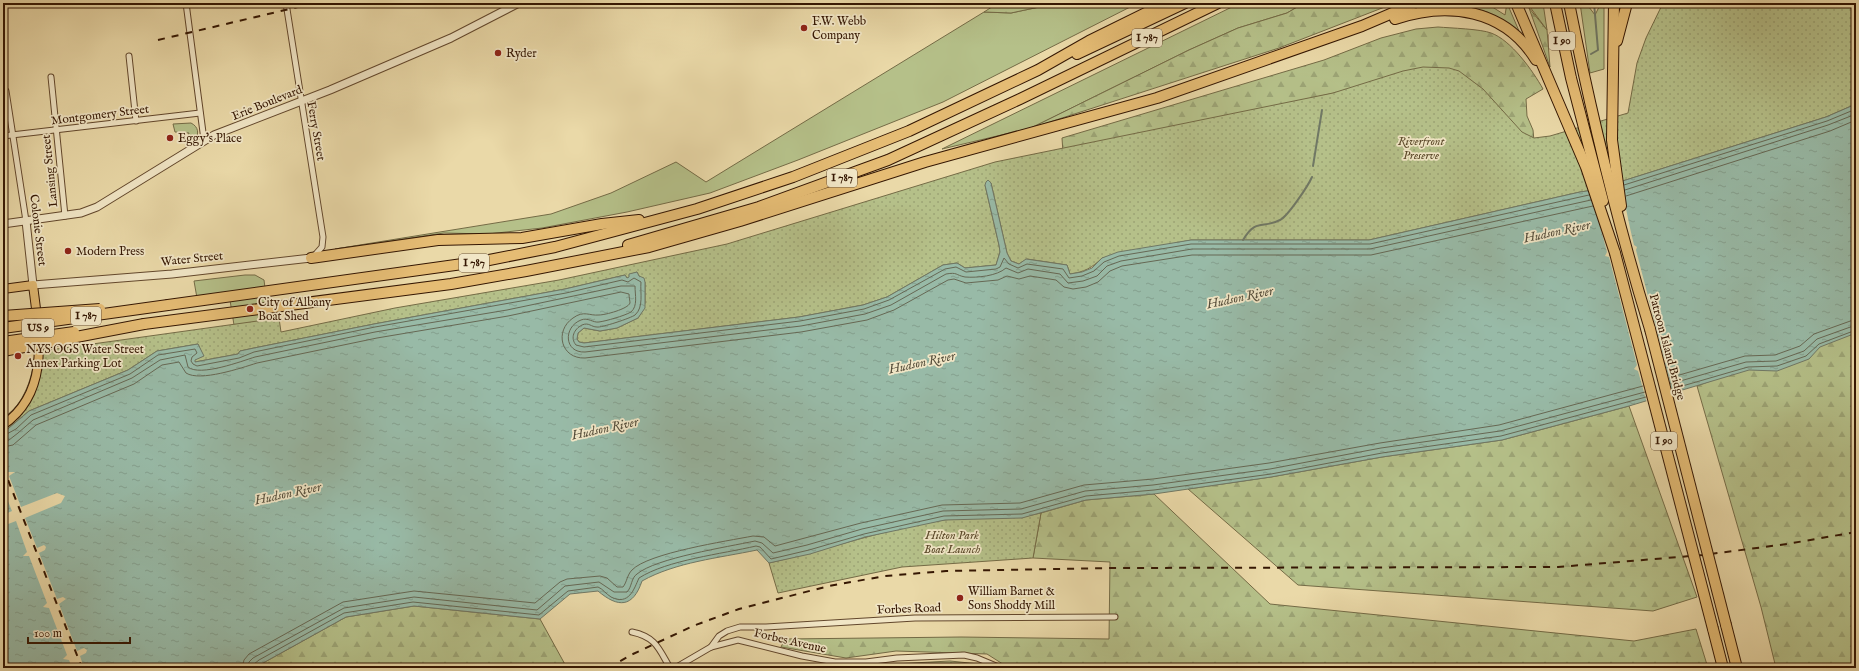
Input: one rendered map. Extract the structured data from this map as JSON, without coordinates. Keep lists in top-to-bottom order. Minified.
{"streets":{"highway":["I 787","I 90","Patroon Island Bridge"],"main road":["Colonie Street","Water Street","US 9"],"street":["Erie Boulevard","Montgomery Street","Ferry Street","Lansing Street","Forbes Road","Forbes Avenue"]},"crossings":[["Erie Boulevard","Ferry Street"],["Erie Boulevard","Lansing Street"],["Erie Boulevard","Colonie Street"],["Montgomery Street","Lansing Street"],["Montgomery Street","Colonie Street"],["Ferry Street","Water Street"],["Colonie Street","Water Street"],["Forbes Road","Forbes Avenue"]],"water":["Hudson River"],"parks":["Riverfront Preserve","Hilton Park Boat Launch"],"places":["F.W. Webb Company","Ryder","Eggy's Place","Modern Press","City of Albany Boat Shed","NYS OGS Water Street Annex Parking Lot","William Barnet & Sons Shoddy Mill"],"scale_bar":"100 m"}
